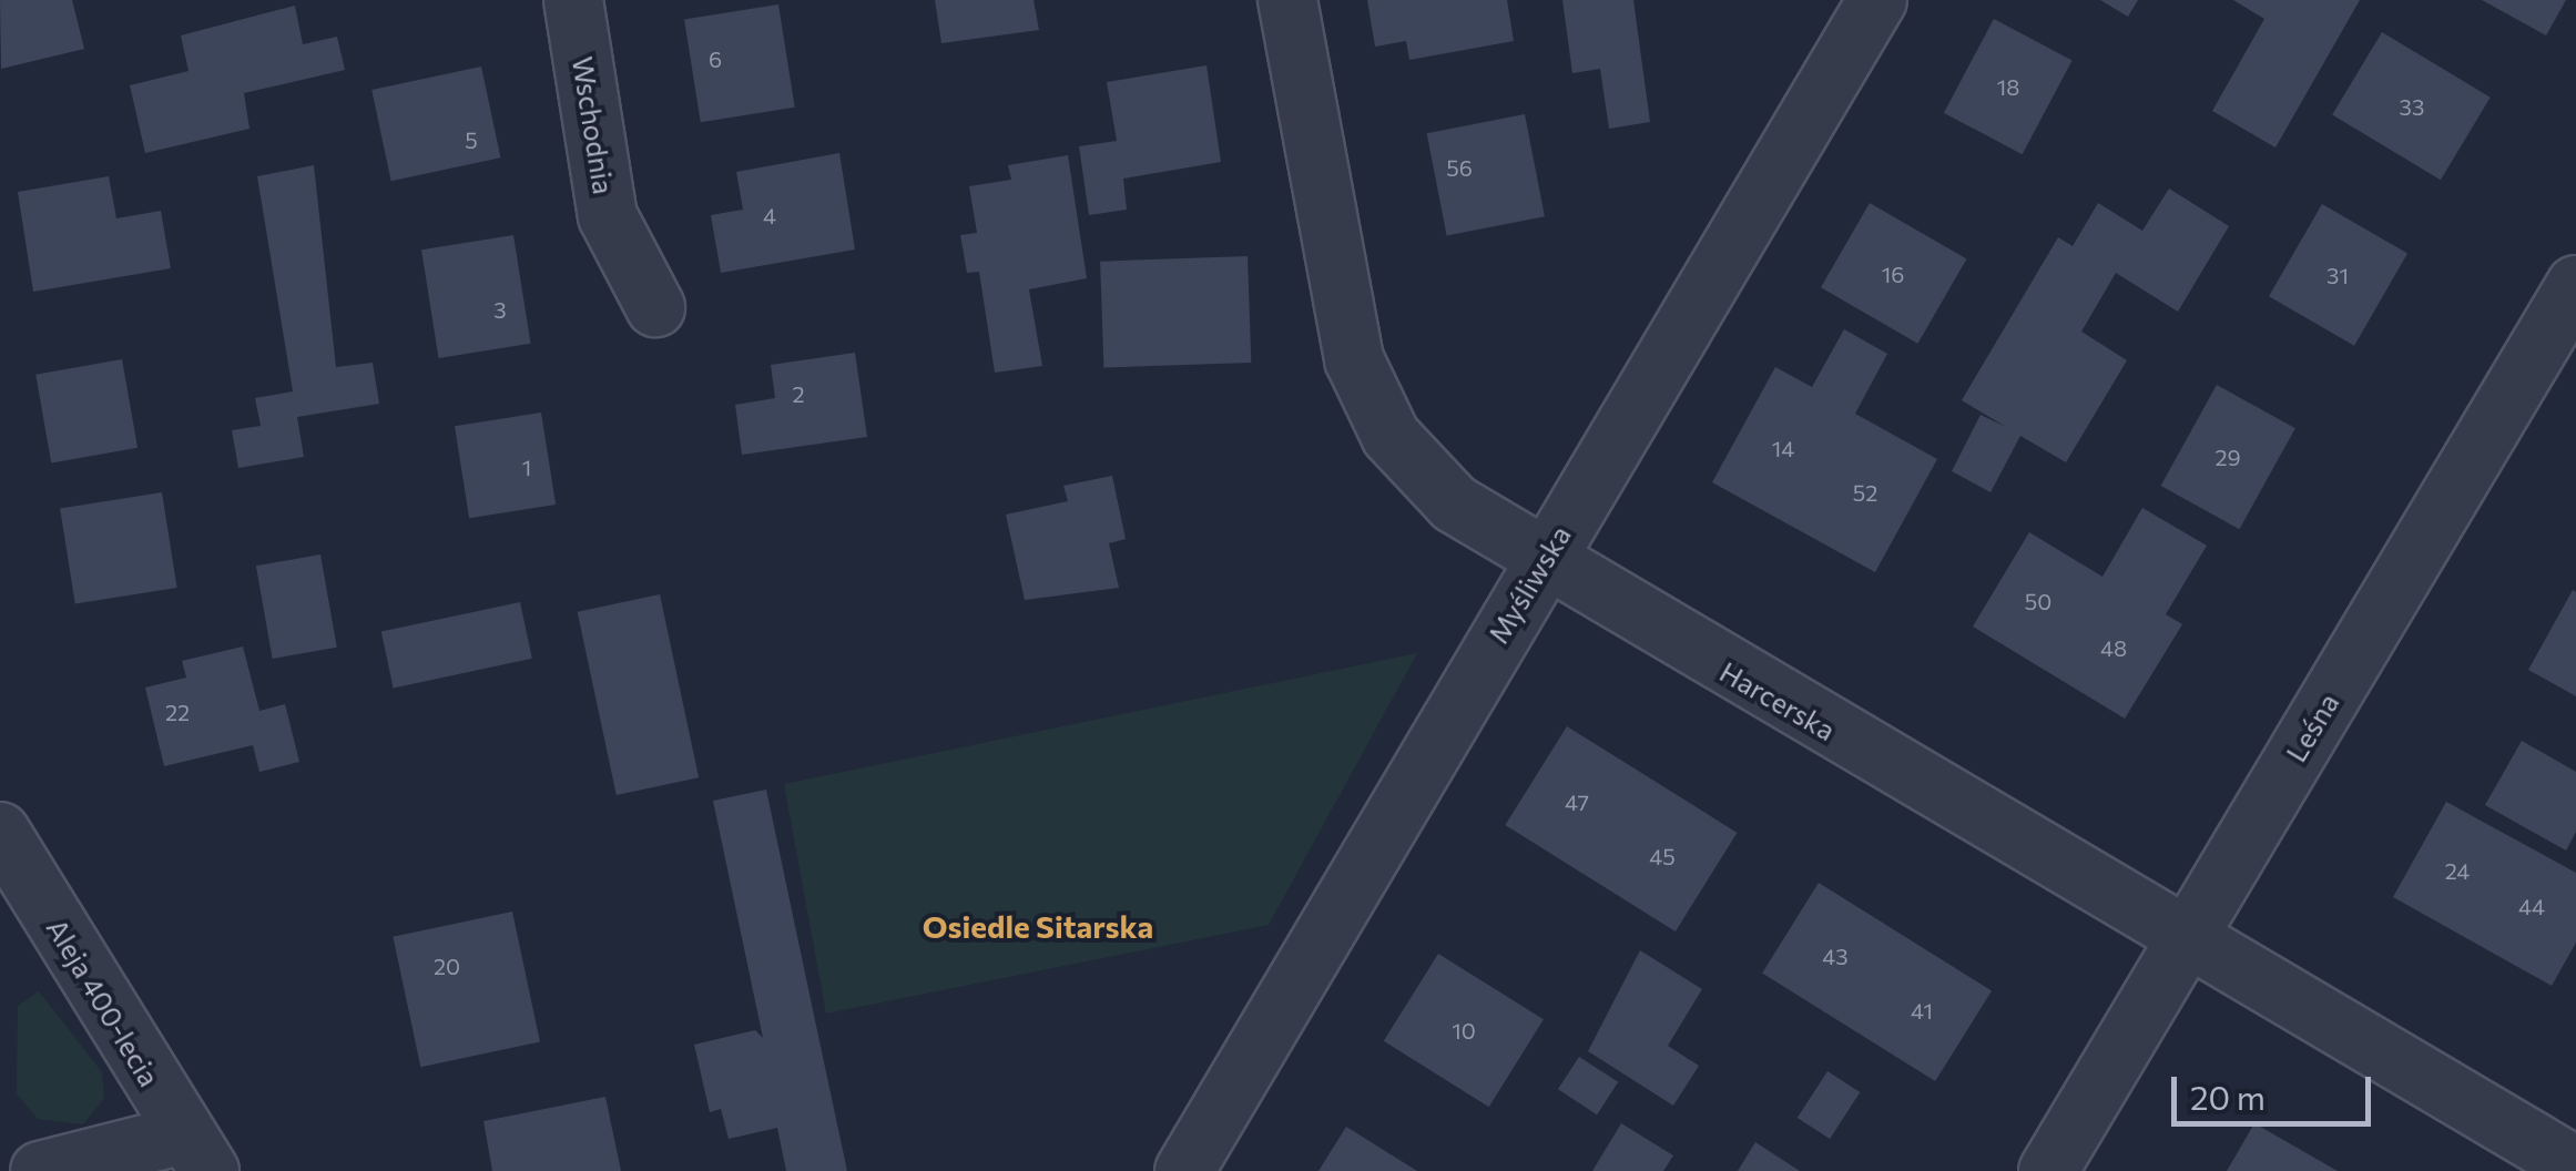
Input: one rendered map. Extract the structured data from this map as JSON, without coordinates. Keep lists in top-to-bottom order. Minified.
{"streets":{"street":["Wschodnia","Myśliwska","Harcerska","Leśna","Aleja 400-lecia"]},"crossings":[["Myśliwska","Harcerska"],["Harcerska","Leśna"]],"districts":["Osiedle Sitarska"],"house_numbers":["6","18","33","5","56","4","16","31","3","2","14","29","1","52","50","48","22","47","45","24","44","43","20","41","10"],"scale_bar":"20 m"}
